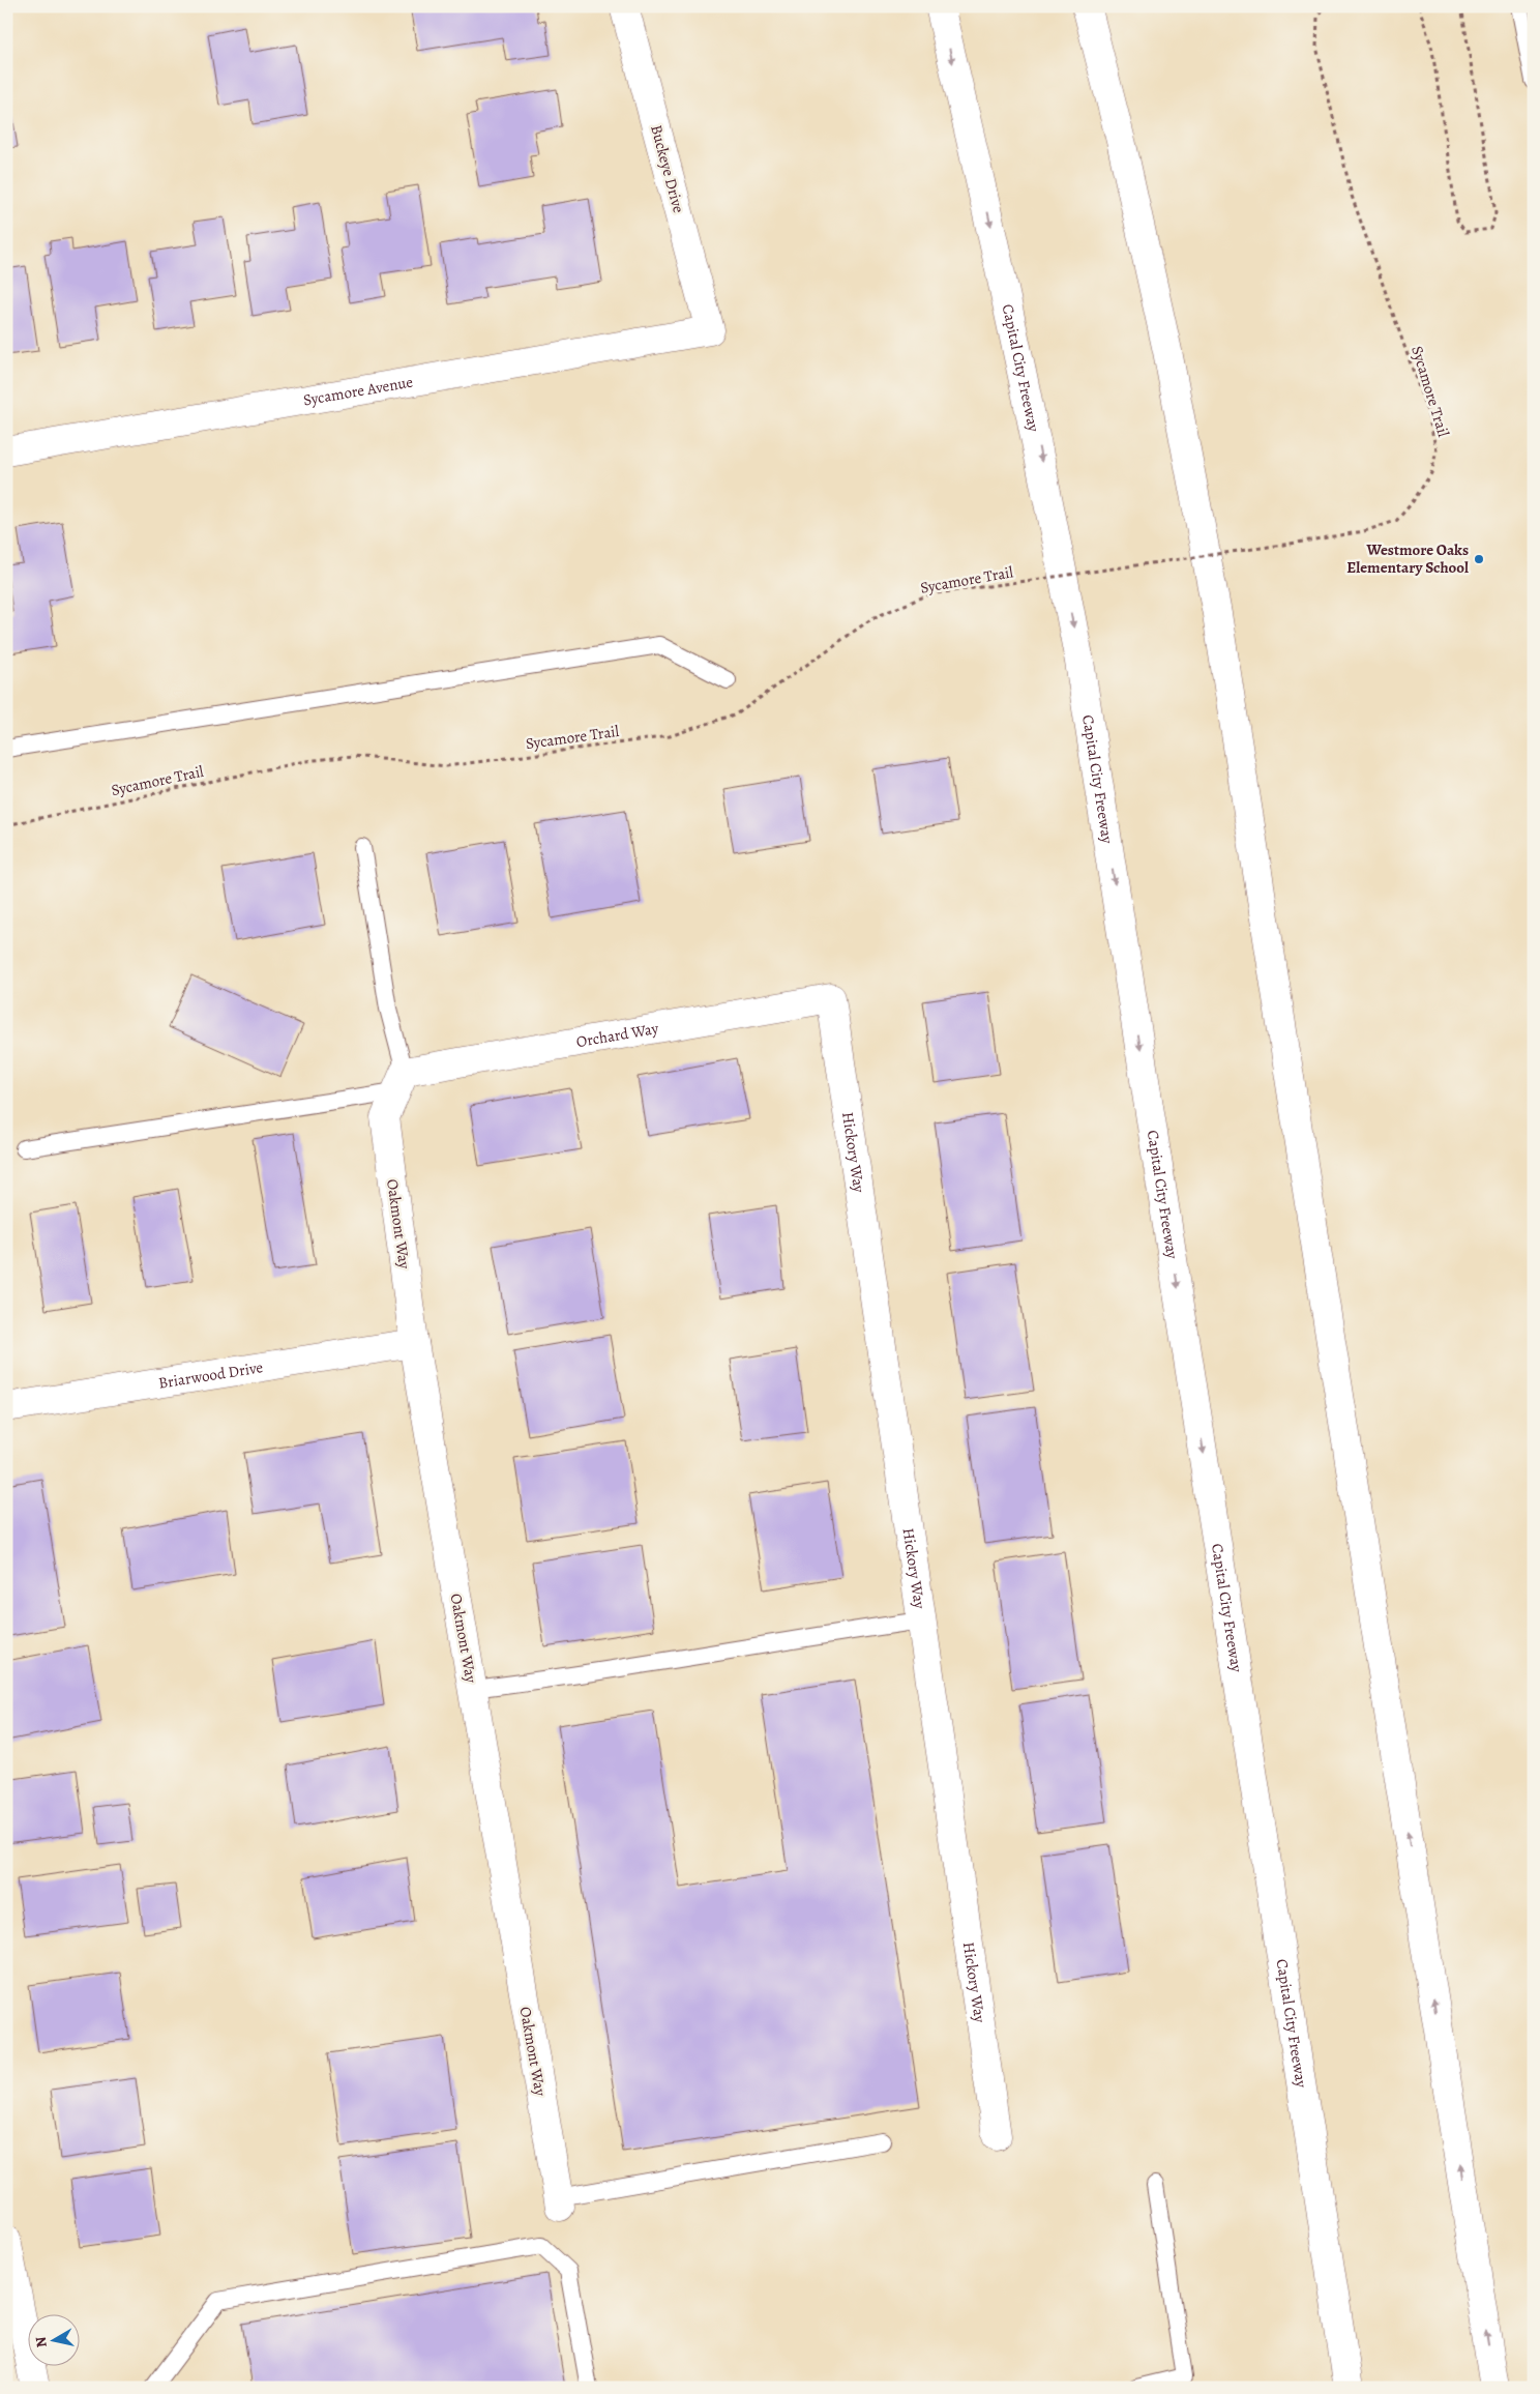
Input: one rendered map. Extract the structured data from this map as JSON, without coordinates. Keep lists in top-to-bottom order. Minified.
{"streets":{"main road":["Buckeye Drive","Capital City Freeway","Sycamore Avenue","Orchard Way","Hickory Way","Oakmont Way","Briarwood Drive"],"path":["Sycamore Trail"]},"crossings":[["Buckeye Drive","Sycamore Avenue"],["Orchard Way","Hickory Way"],["Orchard Way","Oakmont Way"],["Oakmont Way","Briarwood Drive"]],"places":["Westmore Oaks Elementary School"],"north":"left"}
